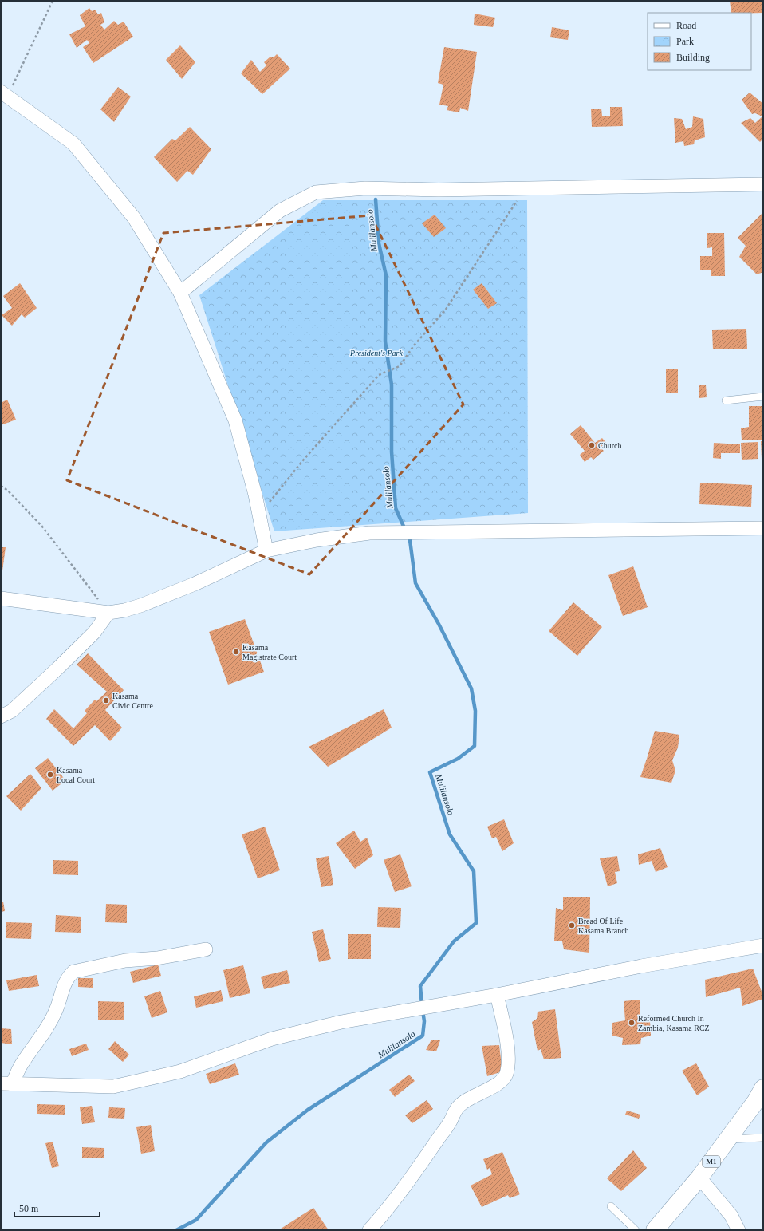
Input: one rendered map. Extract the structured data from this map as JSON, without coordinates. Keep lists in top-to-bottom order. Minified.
{"streets":{"main road":["M1"]},"water":["Mulilansolo"],"parks":["President's Park"],"places":["Church","Kasama Magistrate Court","Kasama Civic Centre","Kasama Local Court","Bread Of Life Kasama Branch","Reformed Church In Zambia, Kasama RCZ"],"legend":["Road","Park","Building"],"scale_bar":"50 m"}
